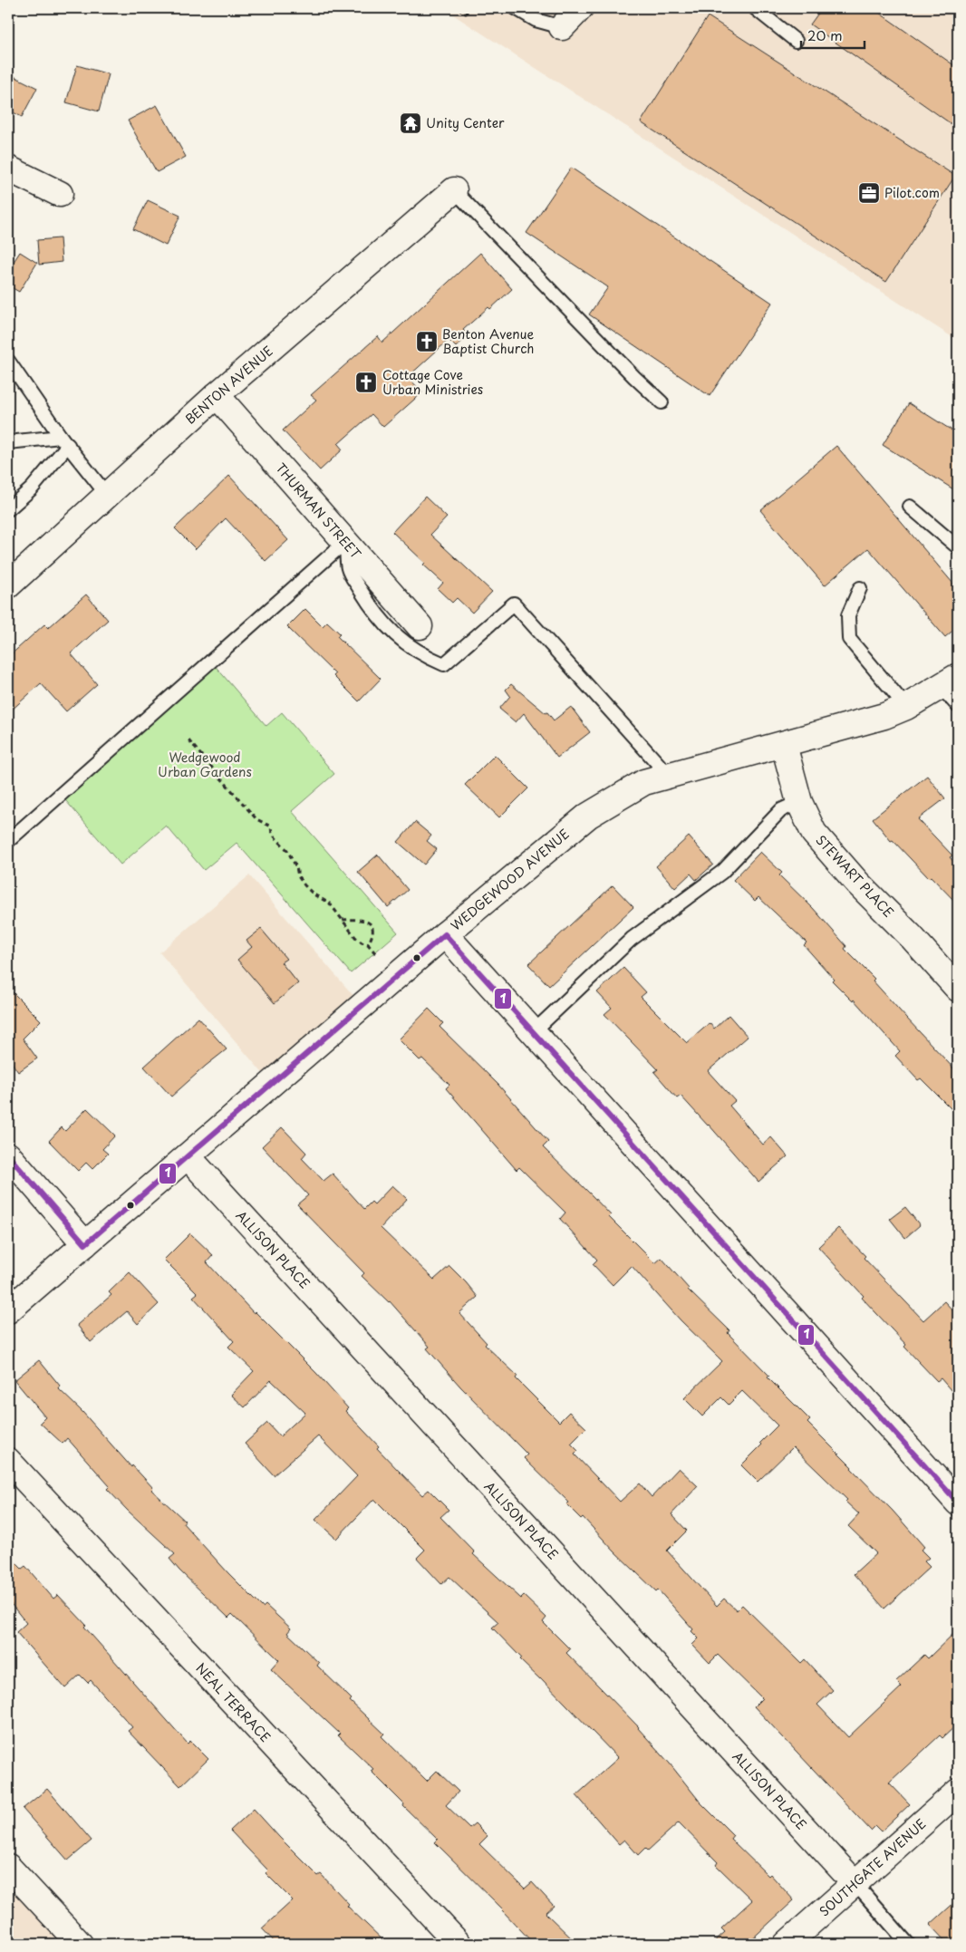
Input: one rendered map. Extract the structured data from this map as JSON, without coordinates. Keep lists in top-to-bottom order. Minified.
{"streets":{"street":["BENTON AVENUE","THURMAN STREET","STEWART PLACE","WEDGEWOOD AVENUE","ALLISON PLACE","NEAL TERRACE","SOUTHGATE AVENUE"]},"crossings":[["BENTON AVENUE","THURMAN STREET"],["STEWART PLACE","WEDGEWOOD AVENUE"],["WEDGEWOOD AVENUE","ALLISON PLACE"],["ALLISON PLACE","SOUTHGATE AVENUE"]],"parks":["Wedgewood Urban Gardens"],"places":{"temple":["Unity Center"],"office":["Pilot.com"],"church":["Benton Avenue Baptist Church","Cottage Cove Urban Ministries"]},"lines":["transit line 1"],"scale_bar":"20 m"}
